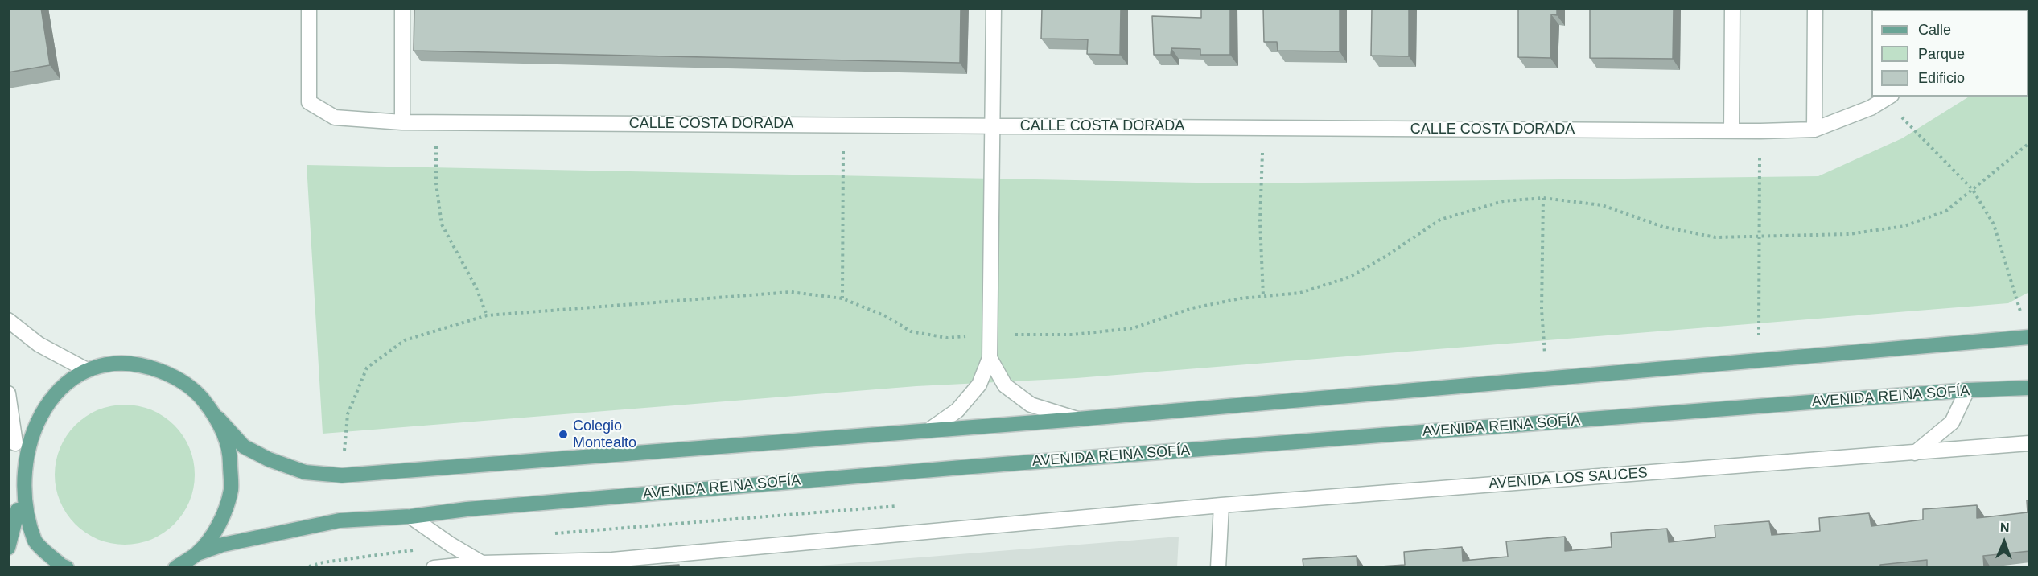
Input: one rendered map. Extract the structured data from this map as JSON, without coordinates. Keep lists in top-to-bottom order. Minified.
{"streets":{"main road":["AVENIDA REINA SOFÍA"],"street":["CALLE COSTA DORADA","AVENIDA LOS SAUCES"]},"places":["Colegio Montealto"],"legend":["Calle","Parque","Edificio"],"north":"top"}
